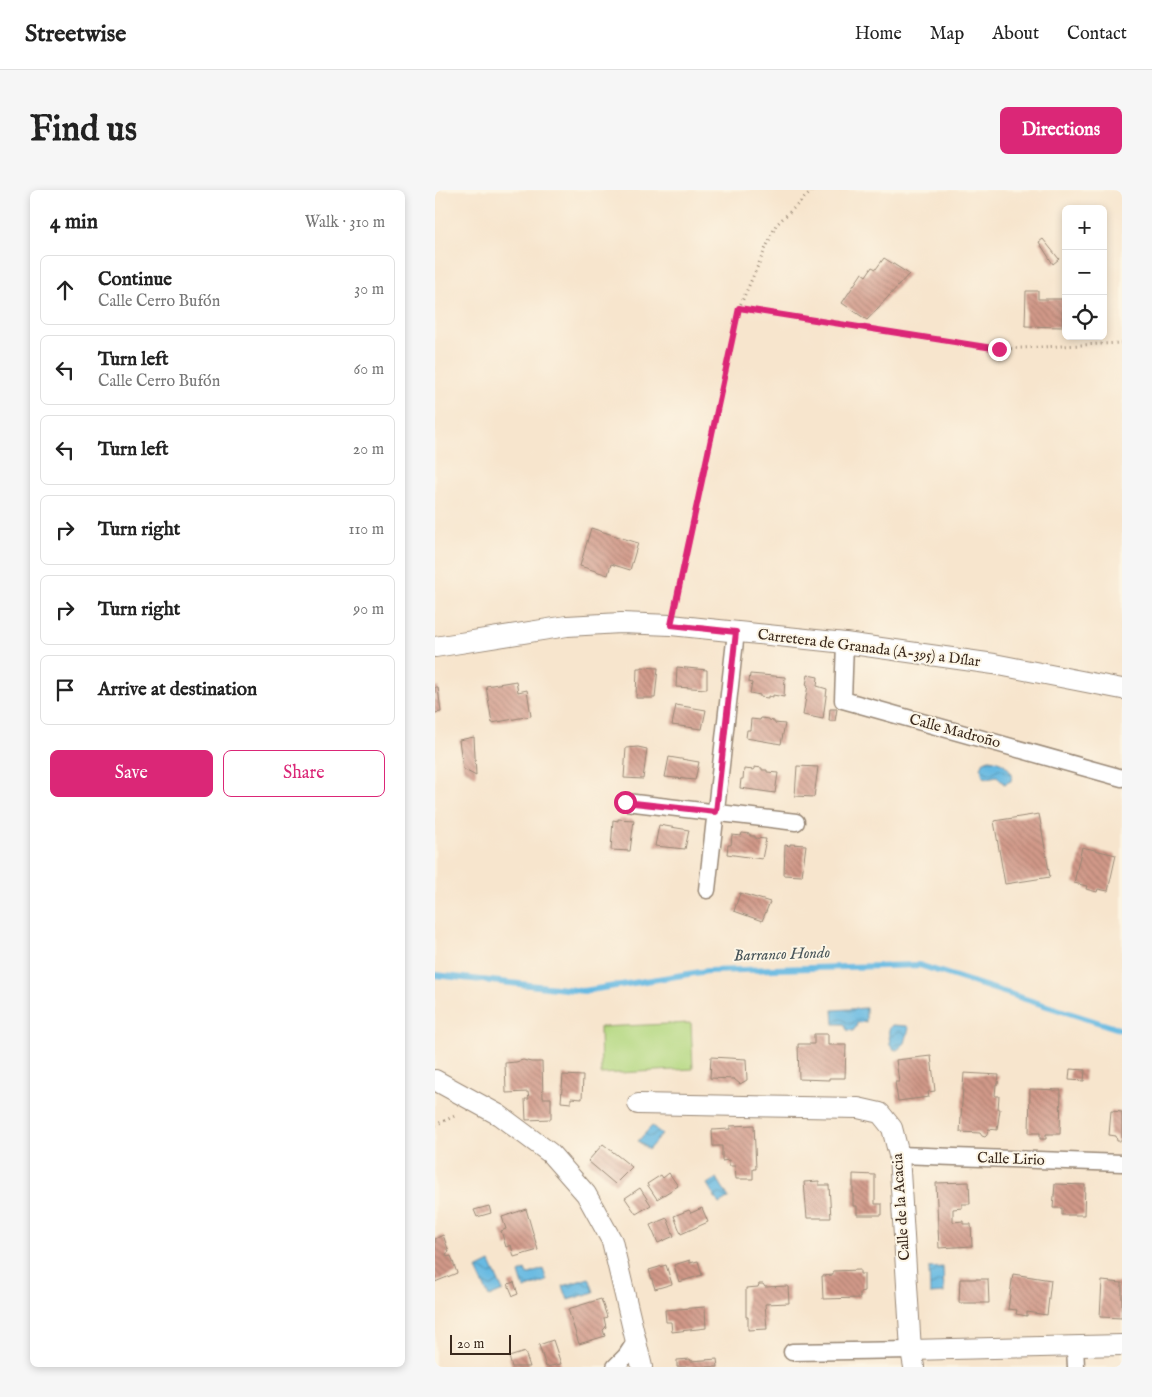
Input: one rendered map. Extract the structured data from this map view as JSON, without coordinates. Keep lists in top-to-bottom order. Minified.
{"streets":{"street":["Carretera de Granada (A-395) a Dílar","Calle Madroño","Calle Lirio","Calle de la Acacia"]},"crossings":[["Carretera de Granada (A-395) a Dílar","Calle Madroño"],["Calle Lirio","Calle de la Acacia"]],"water":["Barranco Hondo"],"scale_bar":"20 m","page":{"header":"Streetwise","nav":["Home","Map","About","Contact"],"buttons":["Directions",["Save","Share"]],"title":"Find us","heading":["4 min","Walk · 310 m"],"map_buttons":["+","−"],"list":[["Continue","Calle Cerro Bufón","30 m"],["Turn left","Calle Cerro Bufón","60 m"],["Turn left","20 m"],["Turn right","110 m"],["Turn right","90 m"],"Arrive at destination"],"scale":"20 m"}}
